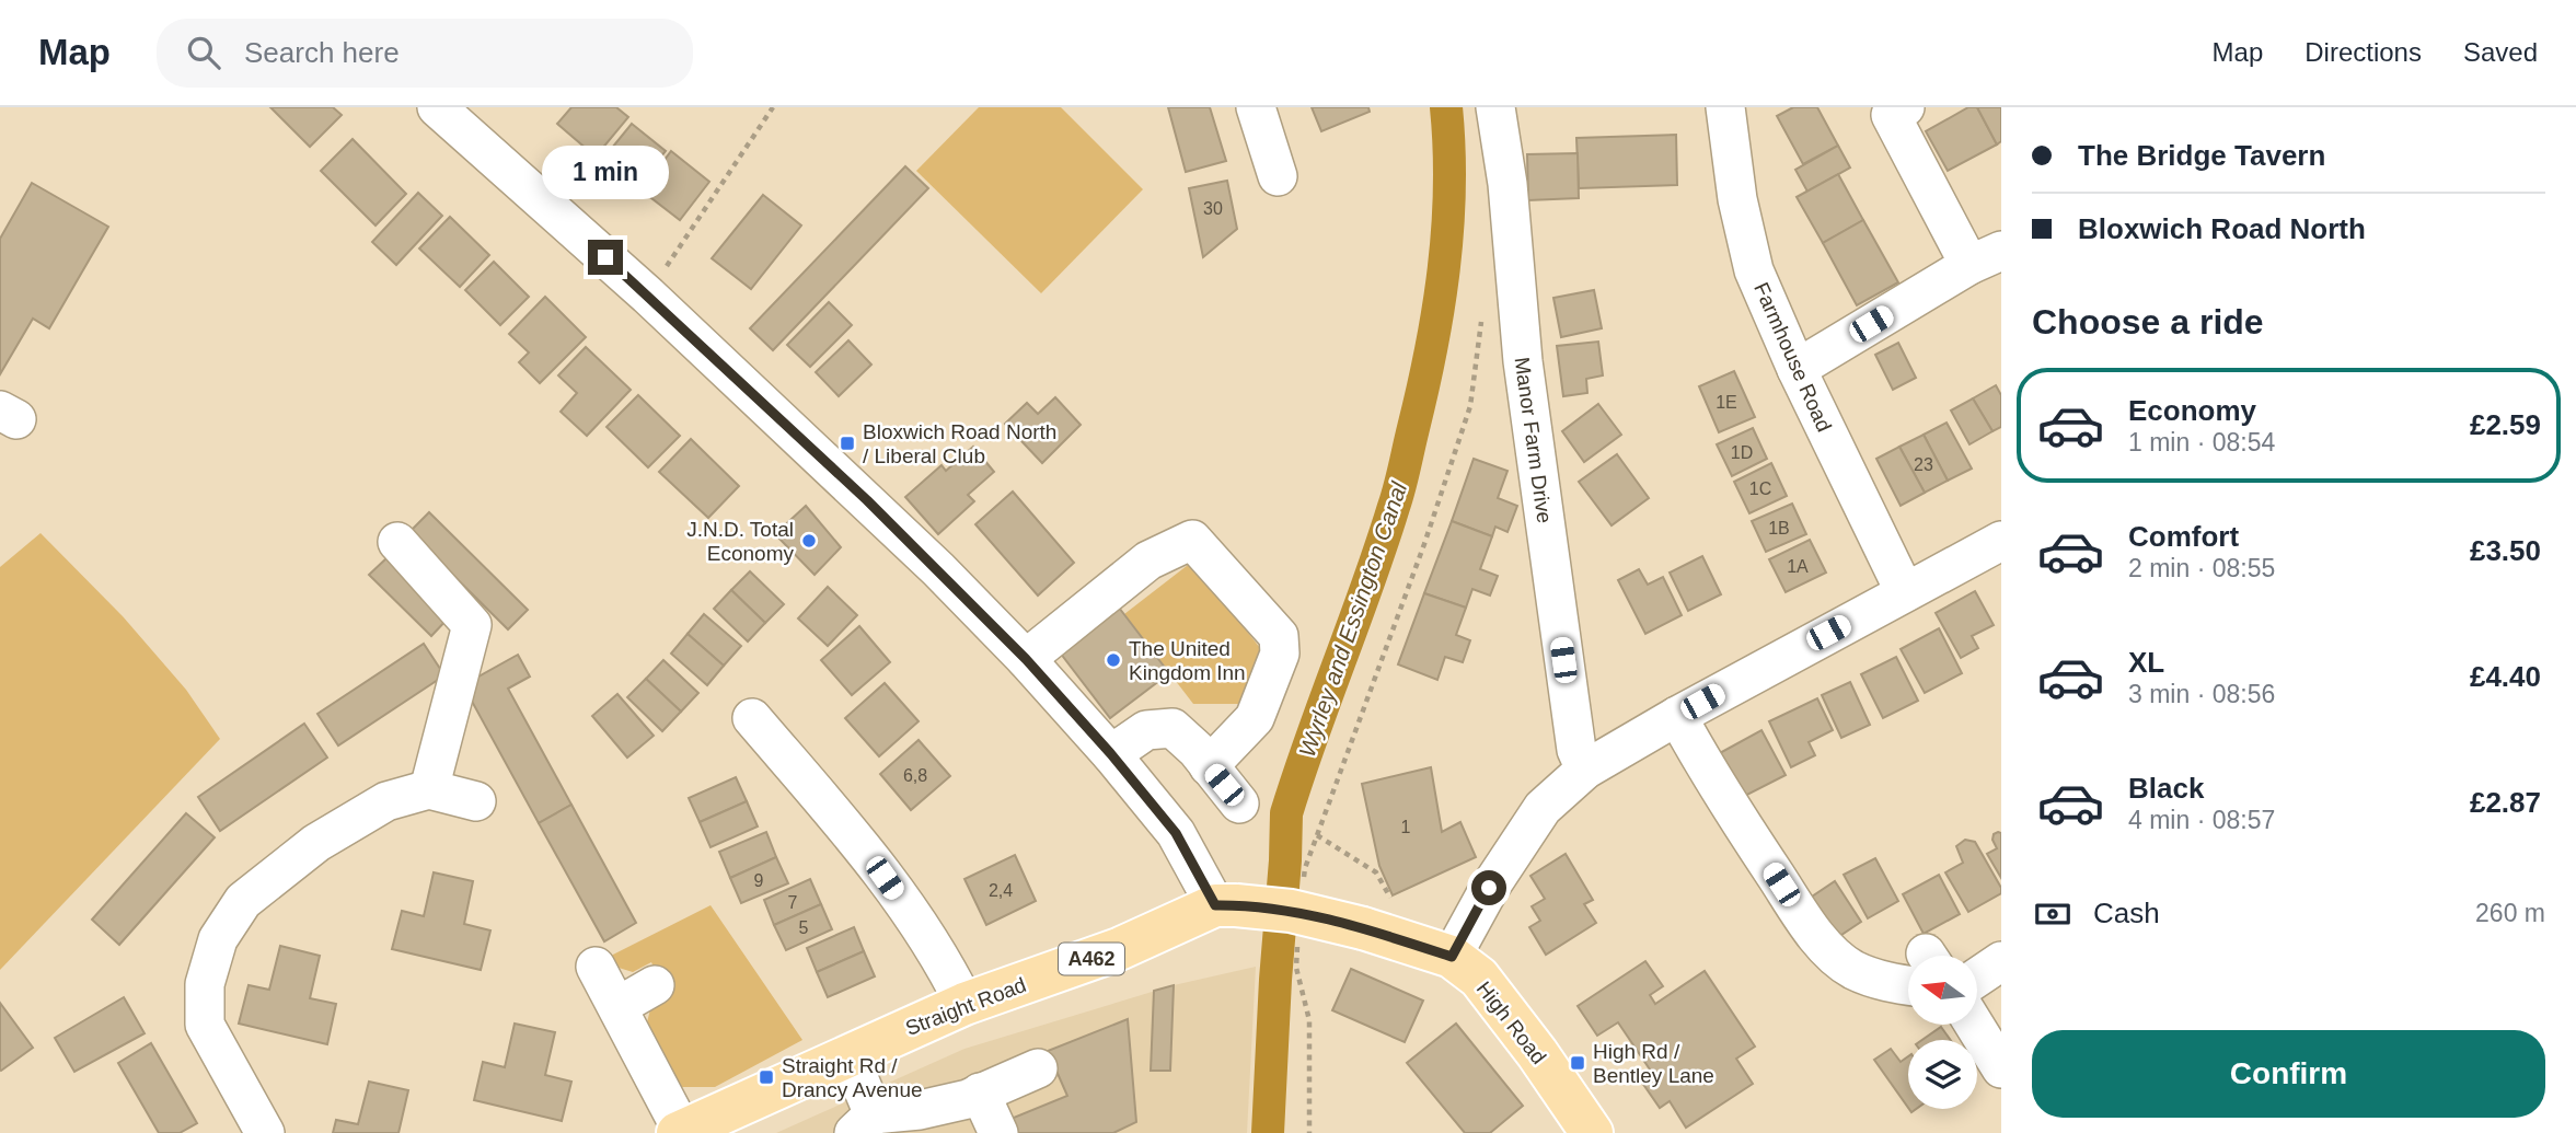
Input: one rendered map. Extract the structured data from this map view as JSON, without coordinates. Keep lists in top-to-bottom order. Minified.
{"streets":{"main road":["A462","Straight Road","High Road"],"street":["Farmhouse Road","Manor Farm Drive"]},"crossings":[["Straight Road","High Road"]],"water":["Wyrley and Essington Canal"],"places":{"transit":["Bloxwich Road North / Liberal Club","High Rd / Bentley Lane","Straight Rd / Drancy Avenue"],"other":["J.N.D. Total Economy","The United Kingdom Inn"]},"house_numbers":["30","1E","1D","23","1C","1B","1A","6,8","1","9","2,4","7","5"],"north":"left","page":{"header":"Map","search":"Search here","nav":["Map","Directions","Saved"],"banner":["The Bridge Tavern","Bloxwich Road North"],"bubble":"1 min","heading":"Choose a ride","list":[{"name":"Economy","note":"1 min · 08:54","value":"£2.59"},{"name":"Comfort","note":"2 min · 08:55","value":"£3.50"},{"name":"XL","note":"3 min · 08:56","value":"£4.40"},{"name":"Black","note":"4 min · 08:57","value":"£2.87"}],"pay":["Cash","260 m"],"buttons":"Confirm"}}
